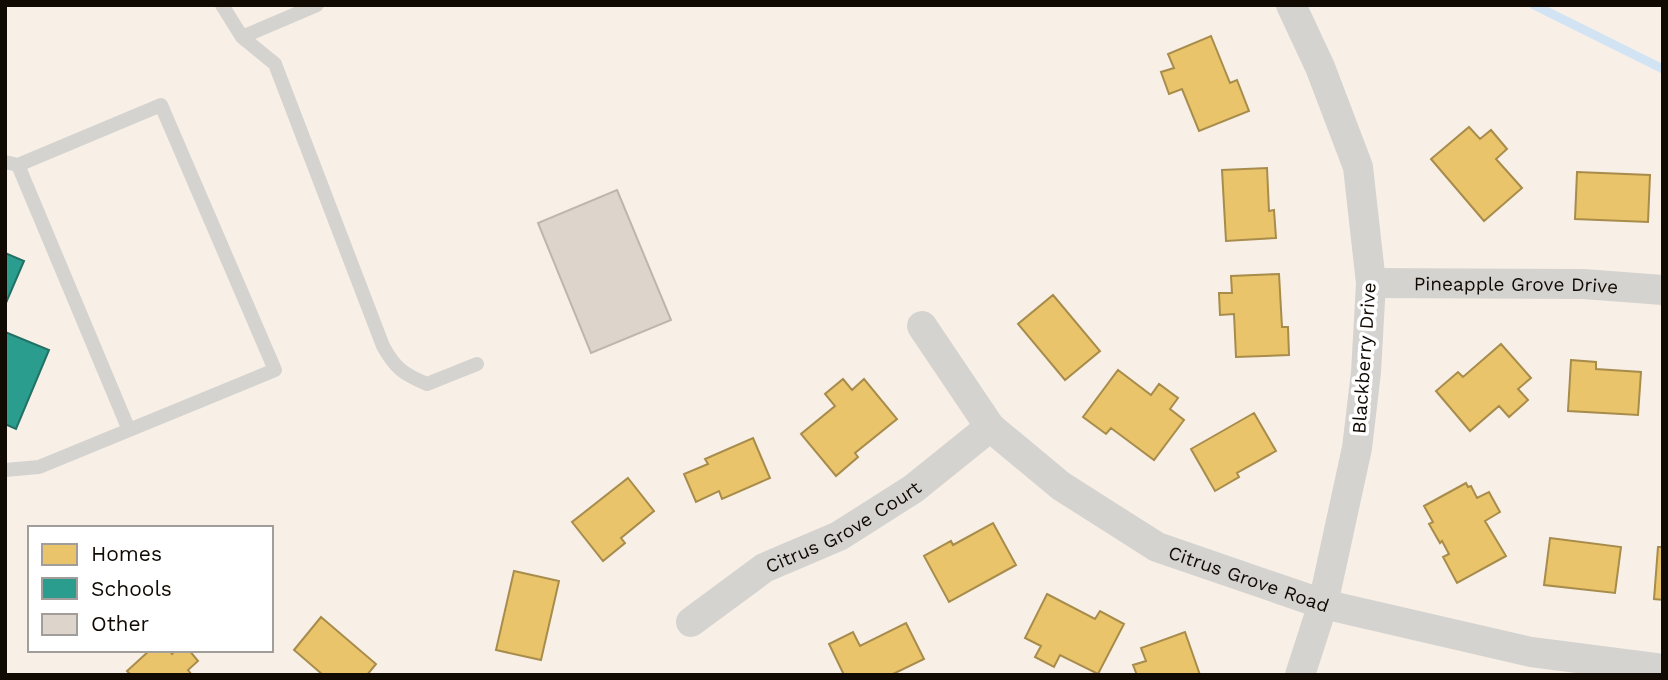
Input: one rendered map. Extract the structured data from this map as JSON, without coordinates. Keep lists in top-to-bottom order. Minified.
{"streets":{"street":["Pineapple Grove Drive","Blackberry Drive","Citrus Grove Court","Citrus Grove Road"]},"crossings":[["Pineapple Grove Drive","Blackberry Drive"],["Blackberry Drive","Citrus Grove Road"],["Citrus Grove Court","Citrus Grove Road"]],"legend":["Homes","Schools","Other"]}
